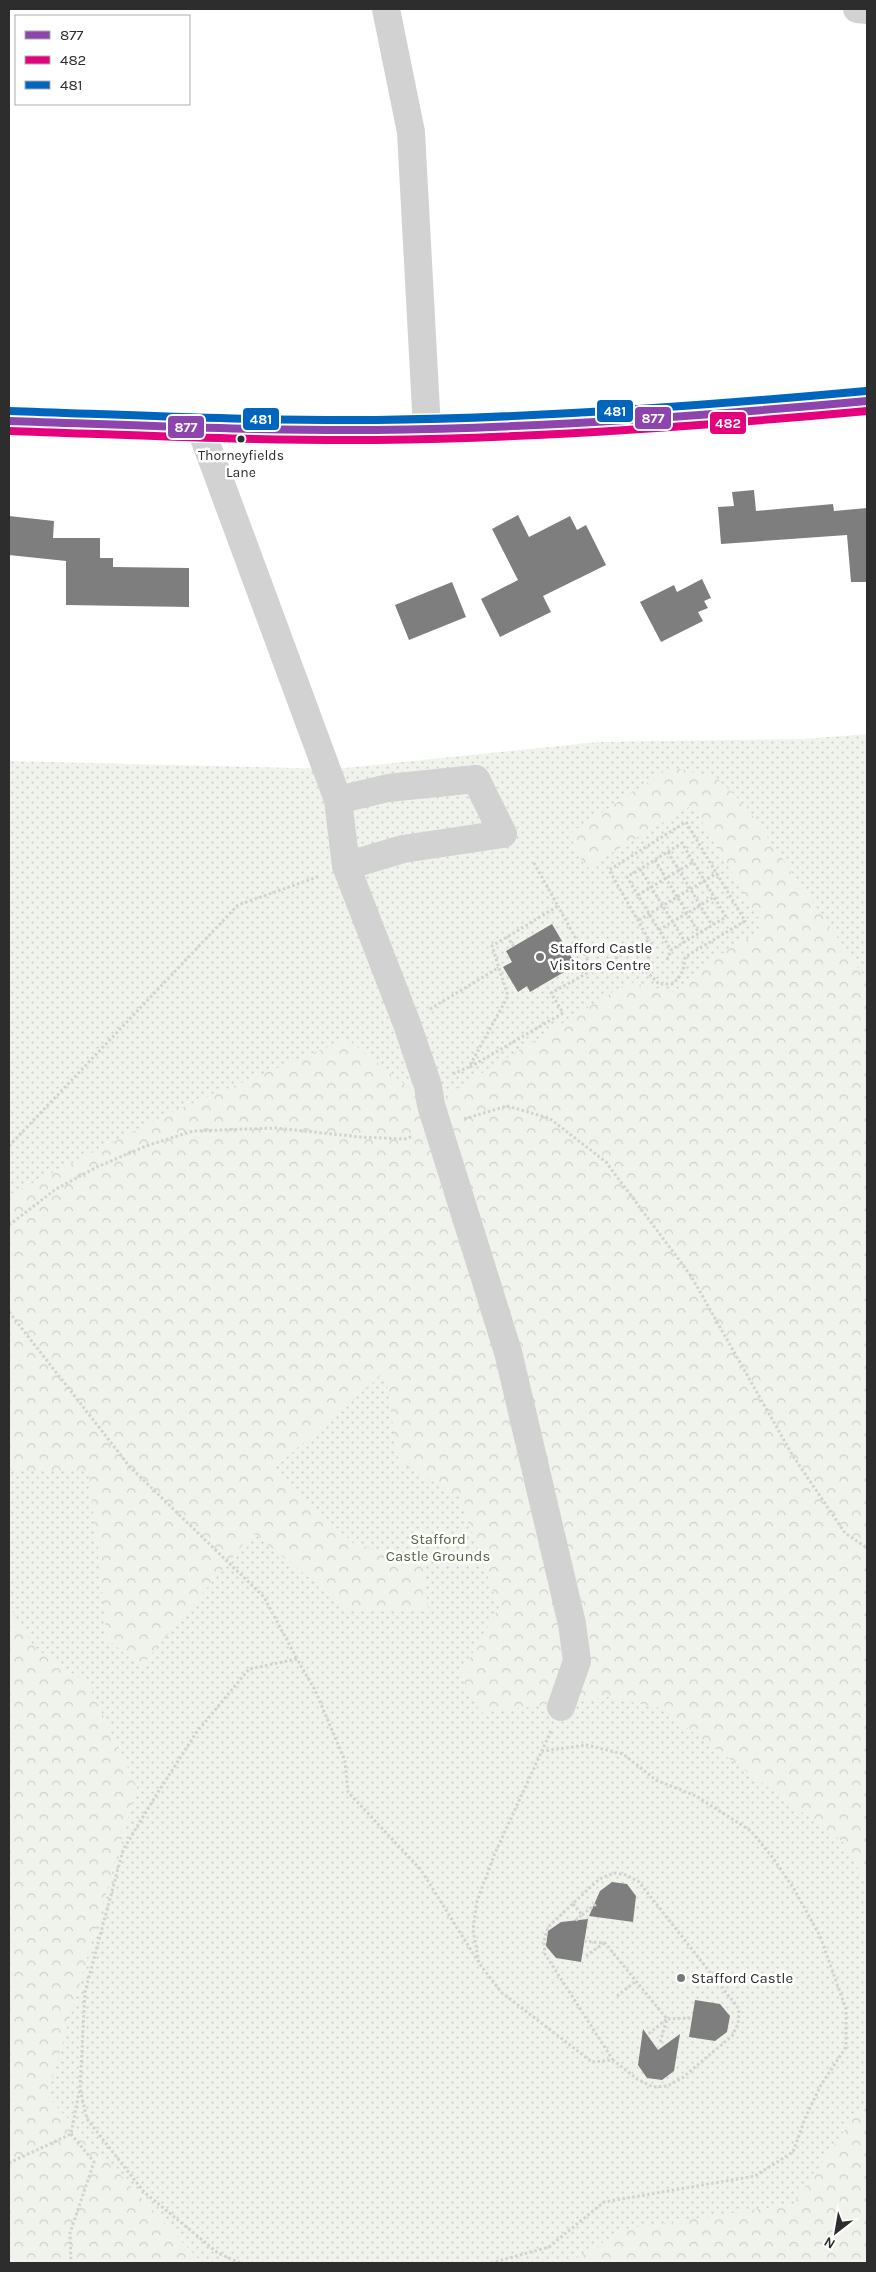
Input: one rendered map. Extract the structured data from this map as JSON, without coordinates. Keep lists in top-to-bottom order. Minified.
{"parks":["Stafford Castle Grounds"],"places":["Thorneyfields Lane","Stafford Castle Visitors Centre","Stafford Castle"],"lines":["transit line 481","transit line 877","transit line 482"],"legend":["877","482","481"],"north":"bottom left"}
